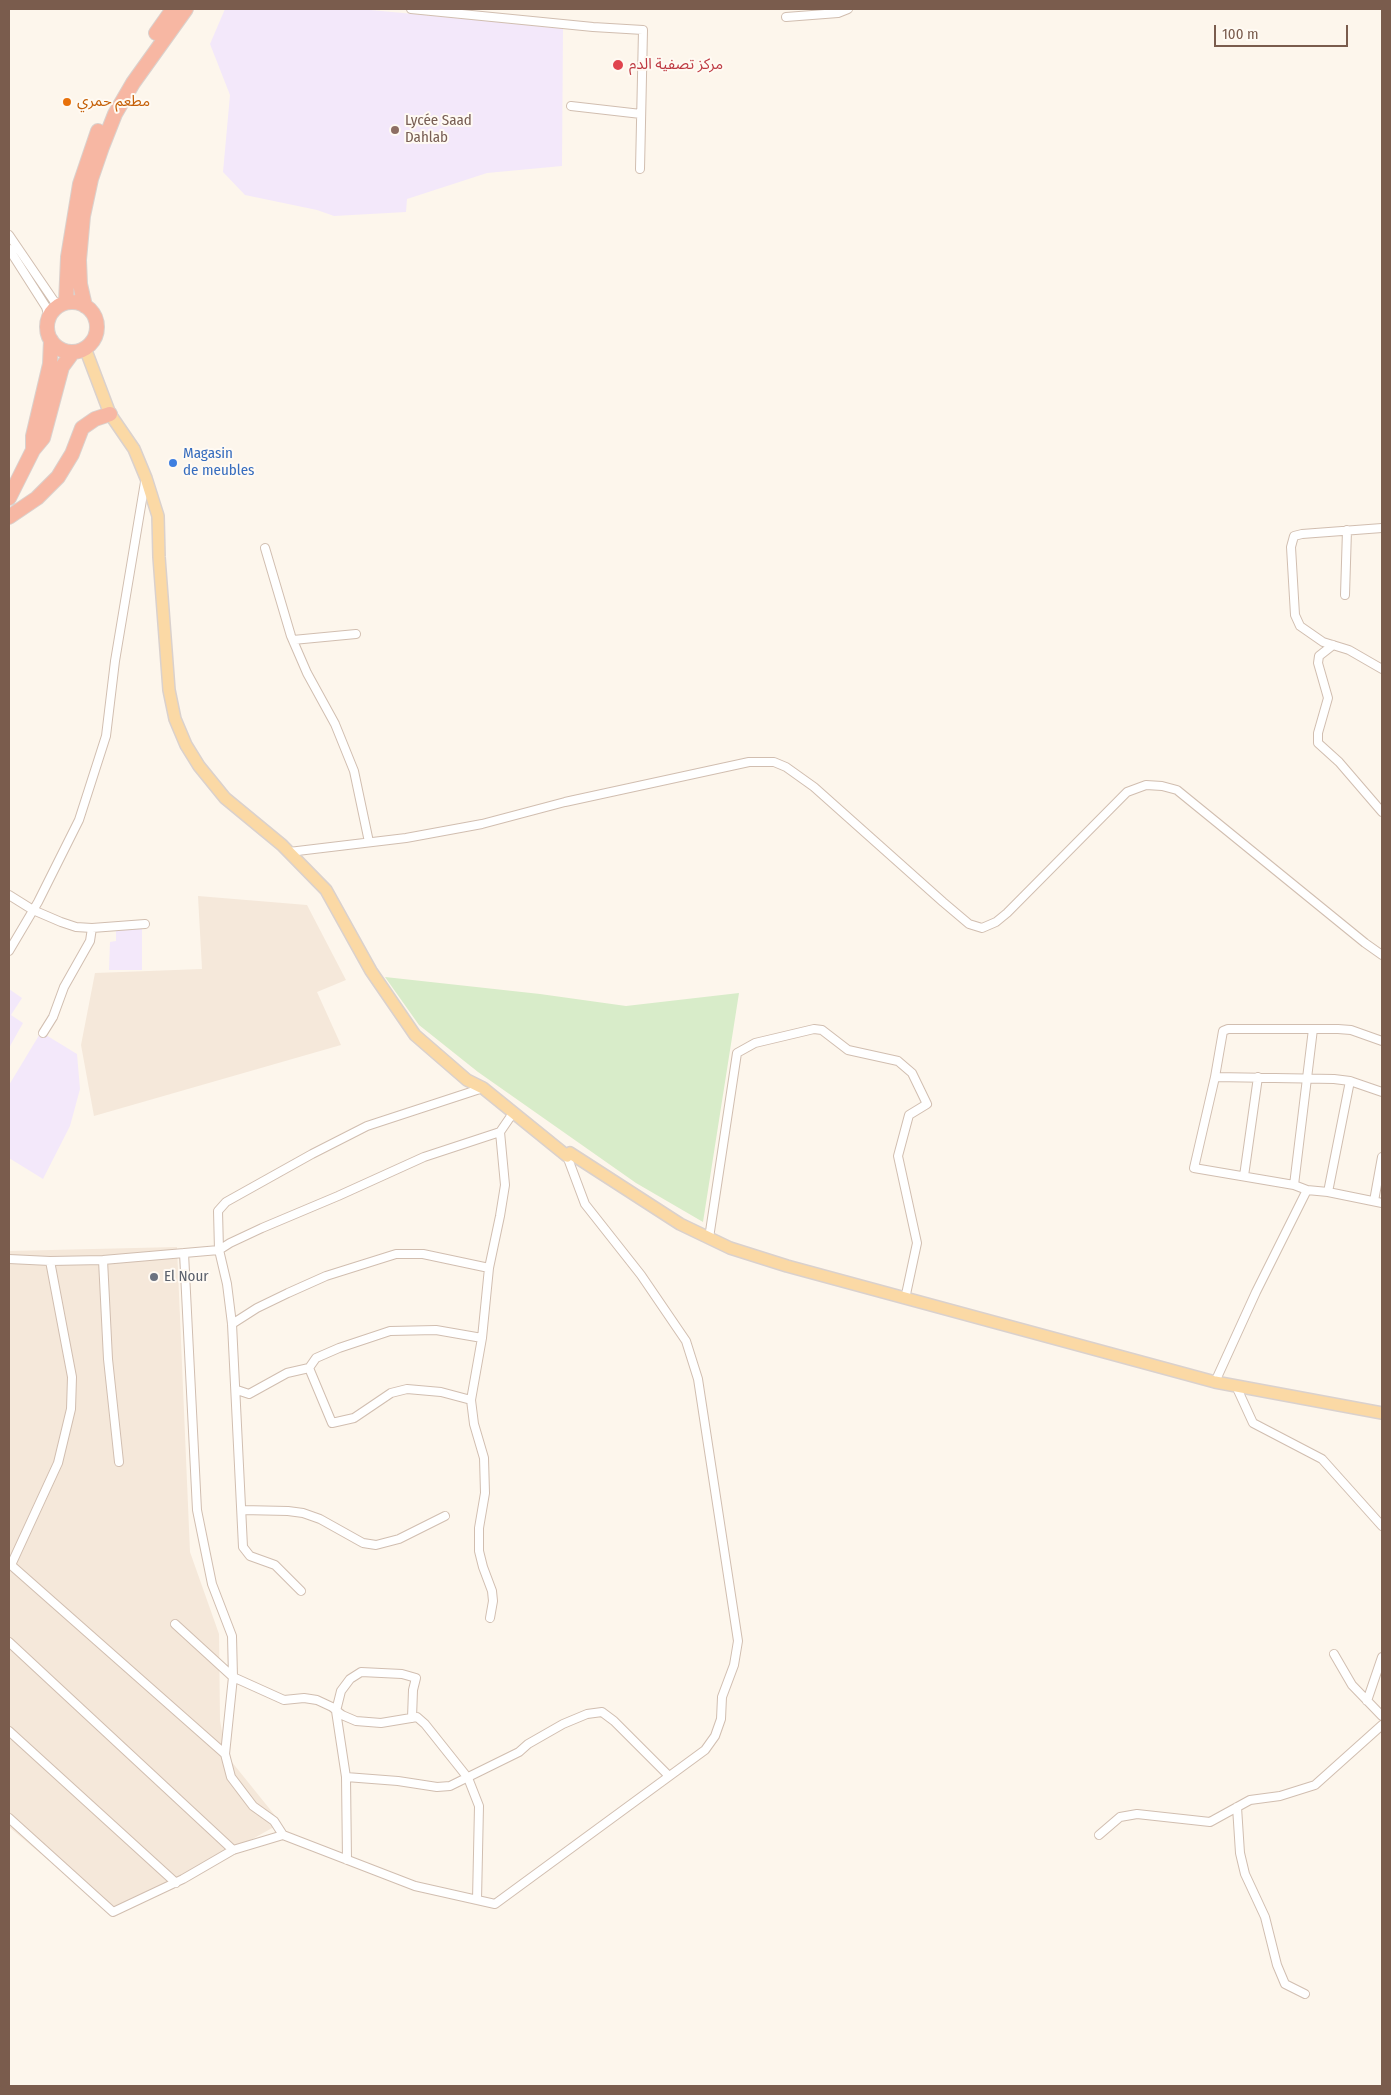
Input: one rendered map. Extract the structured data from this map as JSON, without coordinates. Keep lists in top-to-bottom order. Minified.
{"places":["مركز تصفية الدم","مطعم حمري","Lycée Saad Dahlab","Magasin de meubles","El Nour"],"scale_bar":"100 m"}
